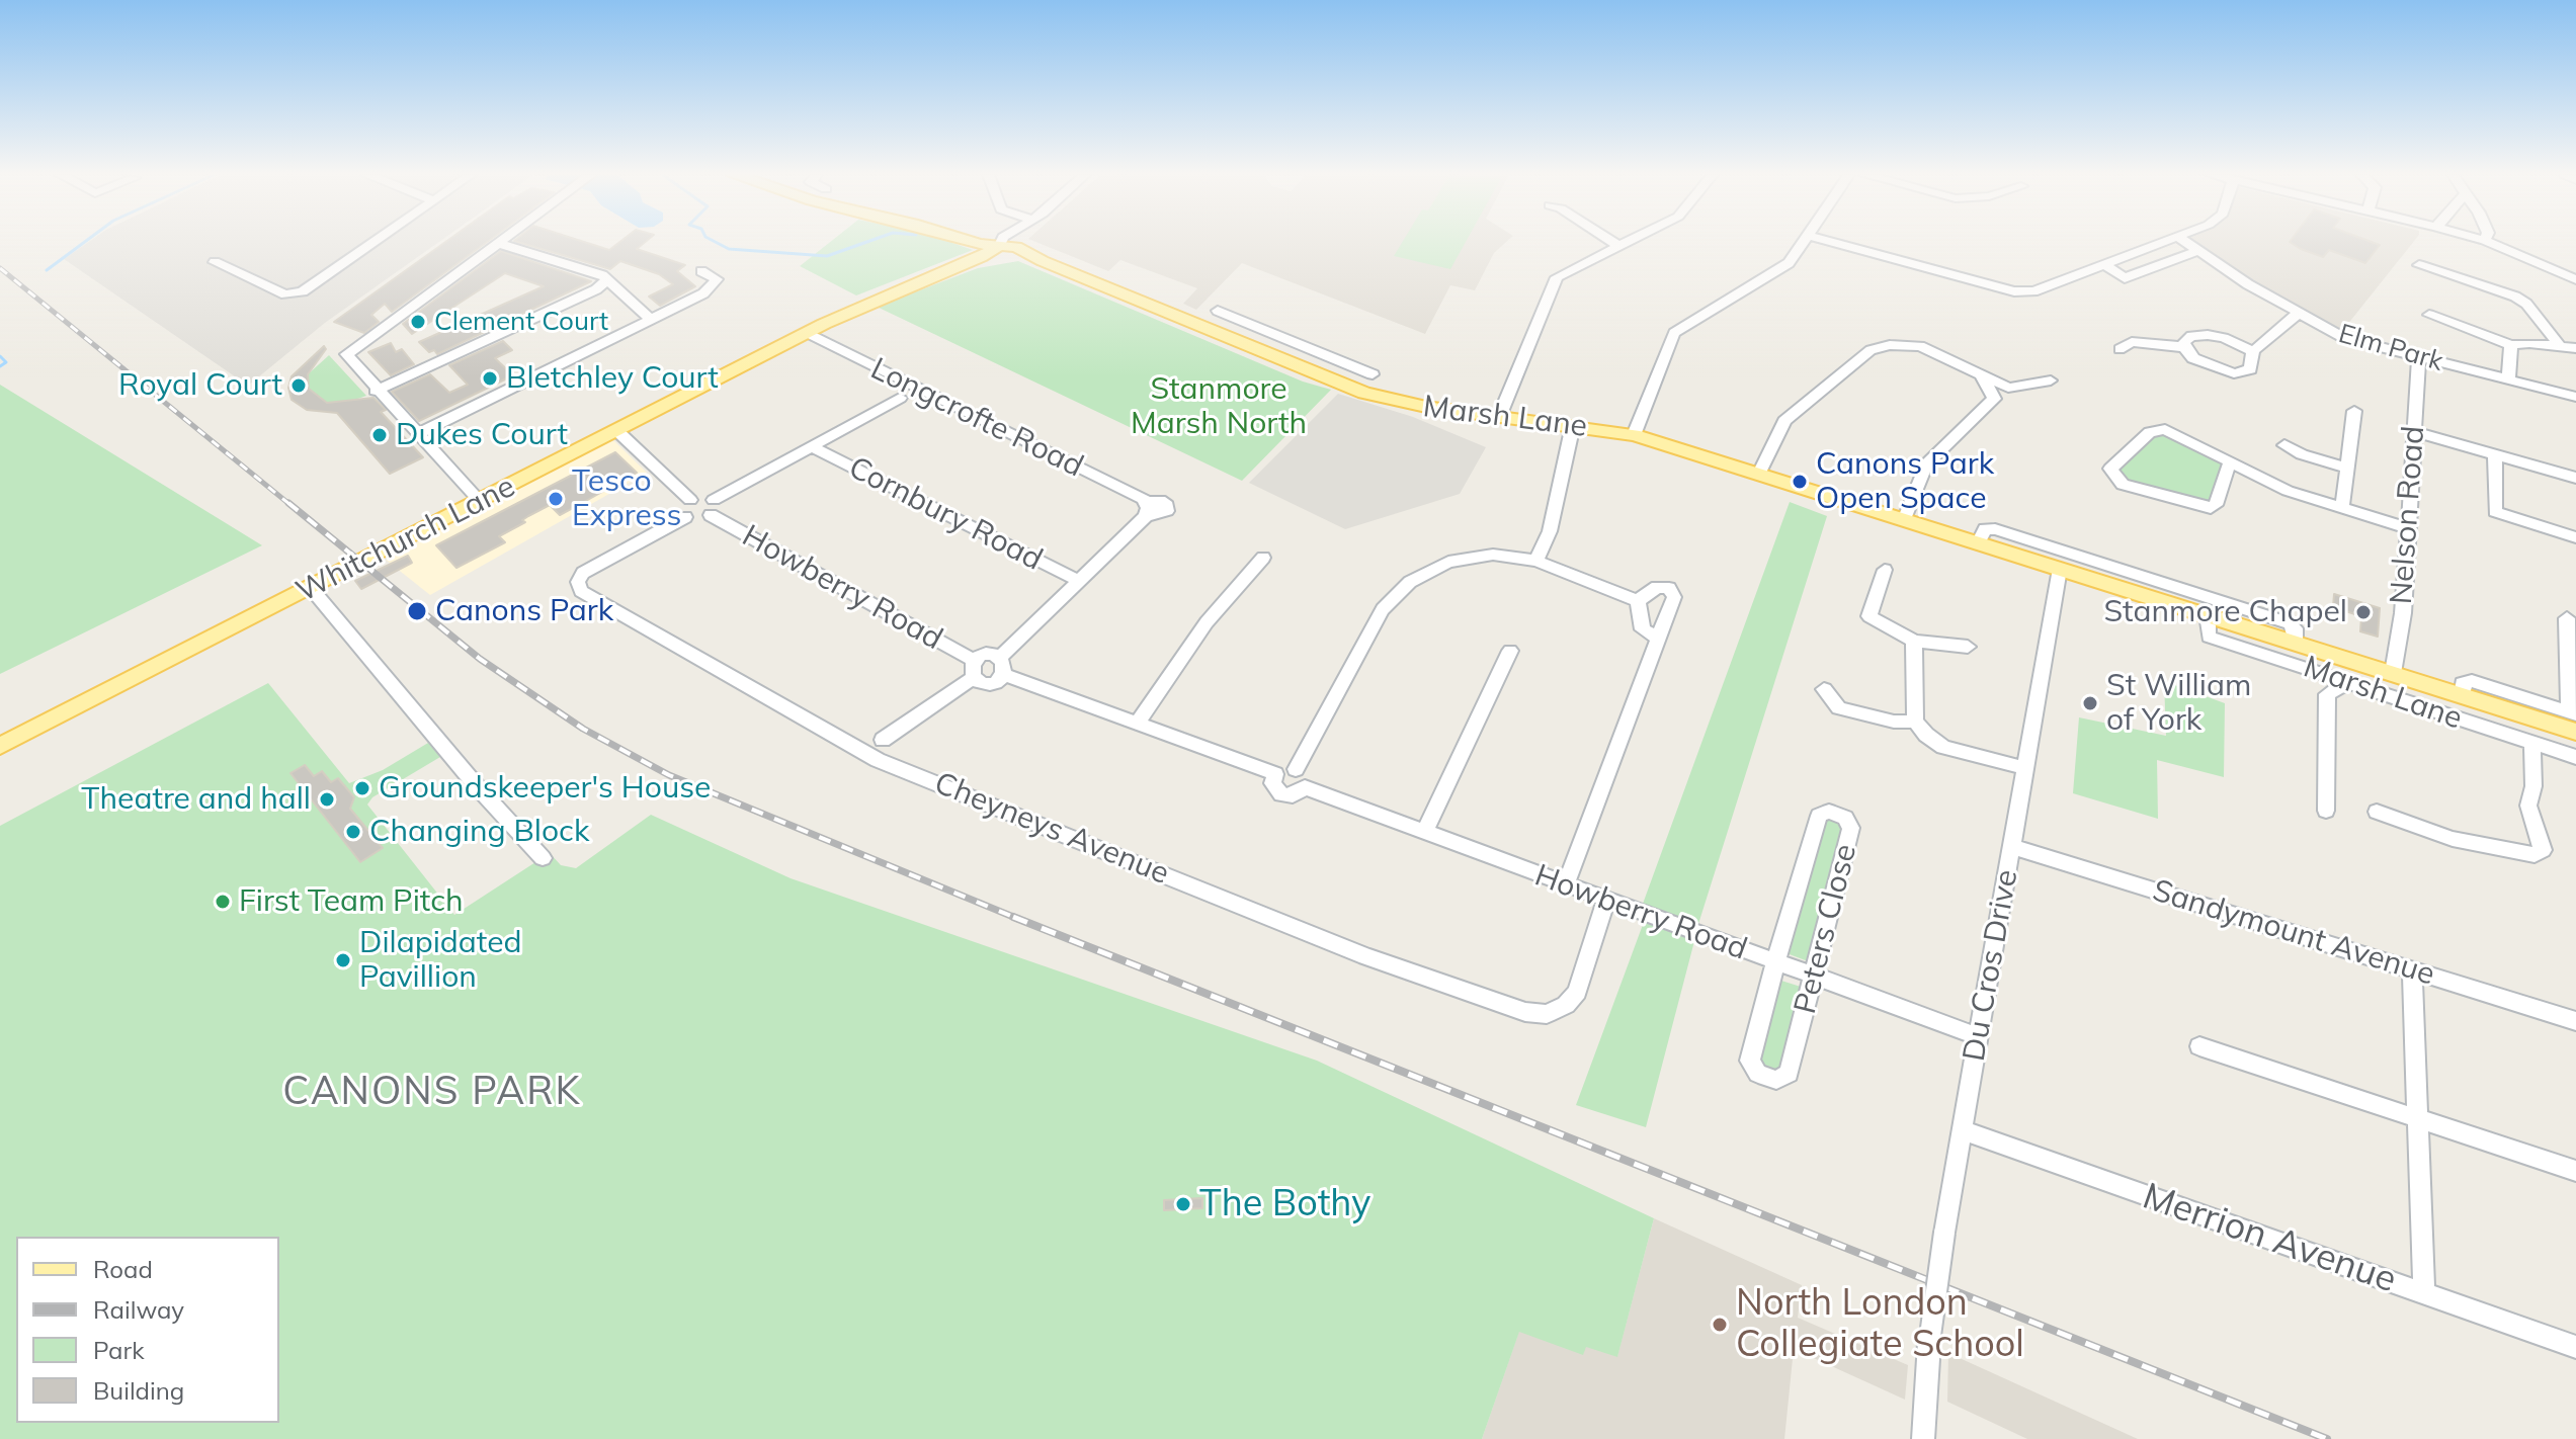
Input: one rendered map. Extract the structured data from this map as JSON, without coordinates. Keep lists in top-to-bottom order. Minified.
{"streets":{"main road":["Marsh Lane","Whitchurch Lane"],"street":["Elm Park","Longcrofte Road","Cornbury Road","Nelson Road","Howberry Road","Cheyneys Avenue","Peters Close","Sandymount Avenue","Du Cros Drive","Merrion Avenue"]},"crossings":[["Elm Park","Nelson Road"],["Marsh Lane","Nelson Road"],["Marsh Lane","Whitchurch Lane"],["Marsh Lane","Du Cros Drive"],["Longcrofte Road","Whitchurch Lane"],["Howberry Road","Cheyneys Avenue"],["Howberry Road","Peters Close"],["Howberry Road","Du Cros Drive"],["Sandymount Avenue","Du Cros Drive"],["Du Cros Drive","Merrion Avenue"]],"districts":["CANONS PARK"],"parks":["Stanmore Marsh North"],"places":["Clement Court","Bletchley Court","Royal Court","Dukes Court","Canons Park Open Space","Tesco Express","Canons Park","Stanmore Chapel","St William of York","Groundskeeper's House","Theatre and hall","Changing Block","First Team Pitch","Dilapidated Pavillion","The Bothy","North London Collegiate School"],"legend":["Road","Railway","Park","Building"]}
